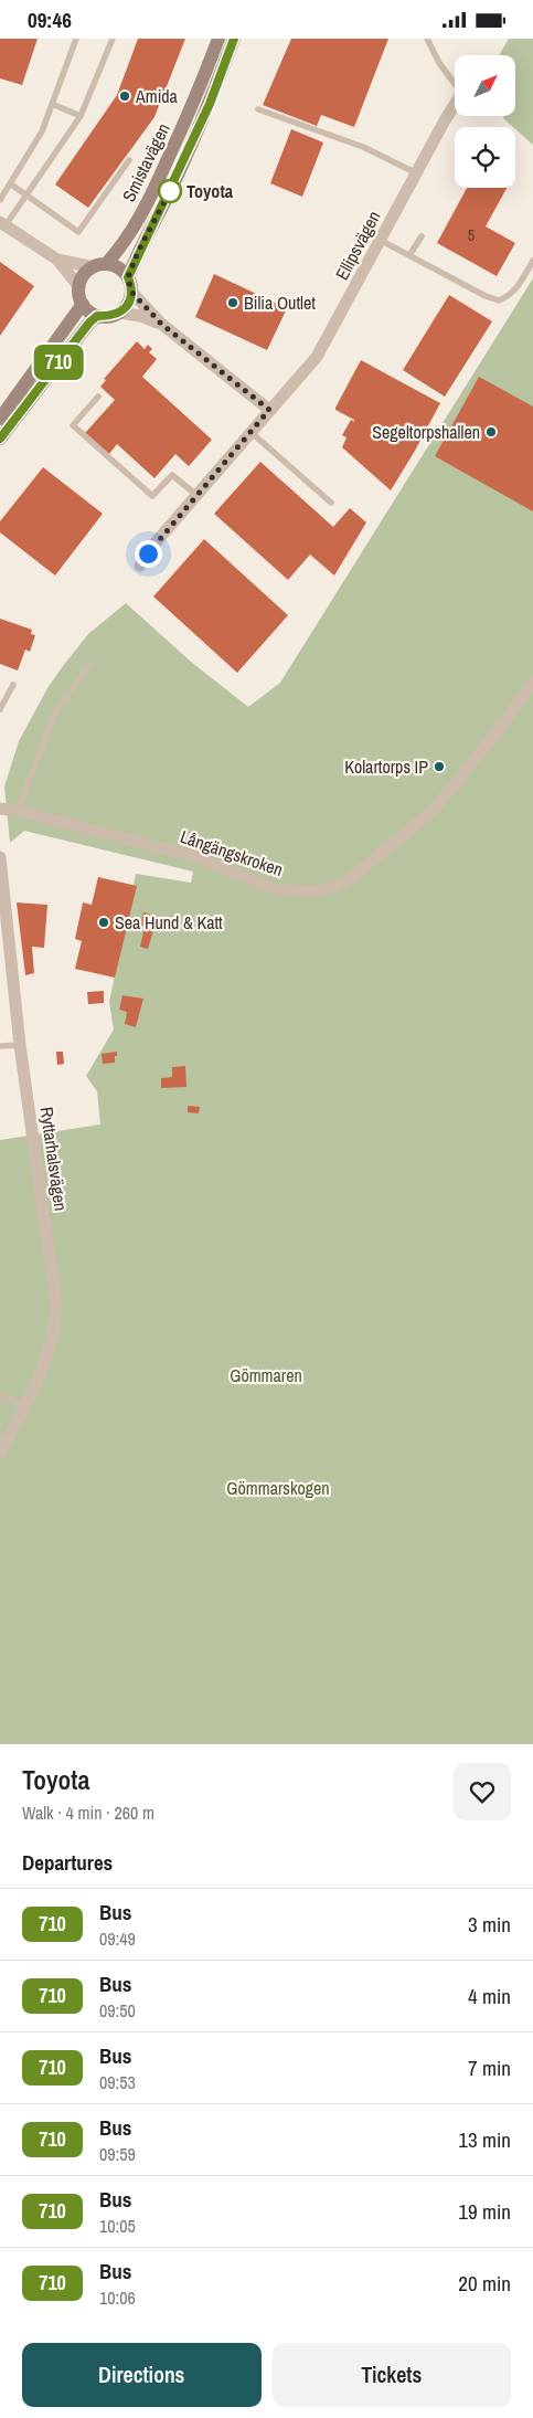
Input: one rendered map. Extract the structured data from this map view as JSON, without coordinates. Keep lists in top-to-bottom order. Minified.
{"streets":{"street":["Smistavägen","Ellipsvägen","Långängskroken","Ryttarhalsvägen"]},"parks":["Gömmaren","Gömmarskogen"],"places":["Amida","Toyota","Bilia Outlet","Segeltorpshallen","Kolartorps IP","Sea Hund & Katt"],"lines":["bus line 710"],"house_numbers":["5"],"north":"top right","page":{"status":"09:46","on_map":"710","heading":[["Toyota","Walk · 4 min · 260 m"],"Departures"],"list":[{"mark":"710","name":"Bus","note":"09:49","value":"3 min"},{"mark":"710","name":"Bus","note":"09:50","value":"4 min"},{"mark":"710","name":"Bus","note":"09:53","value":"7 min"},{"mark":"710","name":"Bus","note":"09:59","value":"13 min"},{"mark":"710","name":"Bus","note":"10:05","value":"19 min"},{"mark":"710","name":"Bus","note":"10:06","value":"20 min"}],"buttons":["Directions","Tickets"]}}
